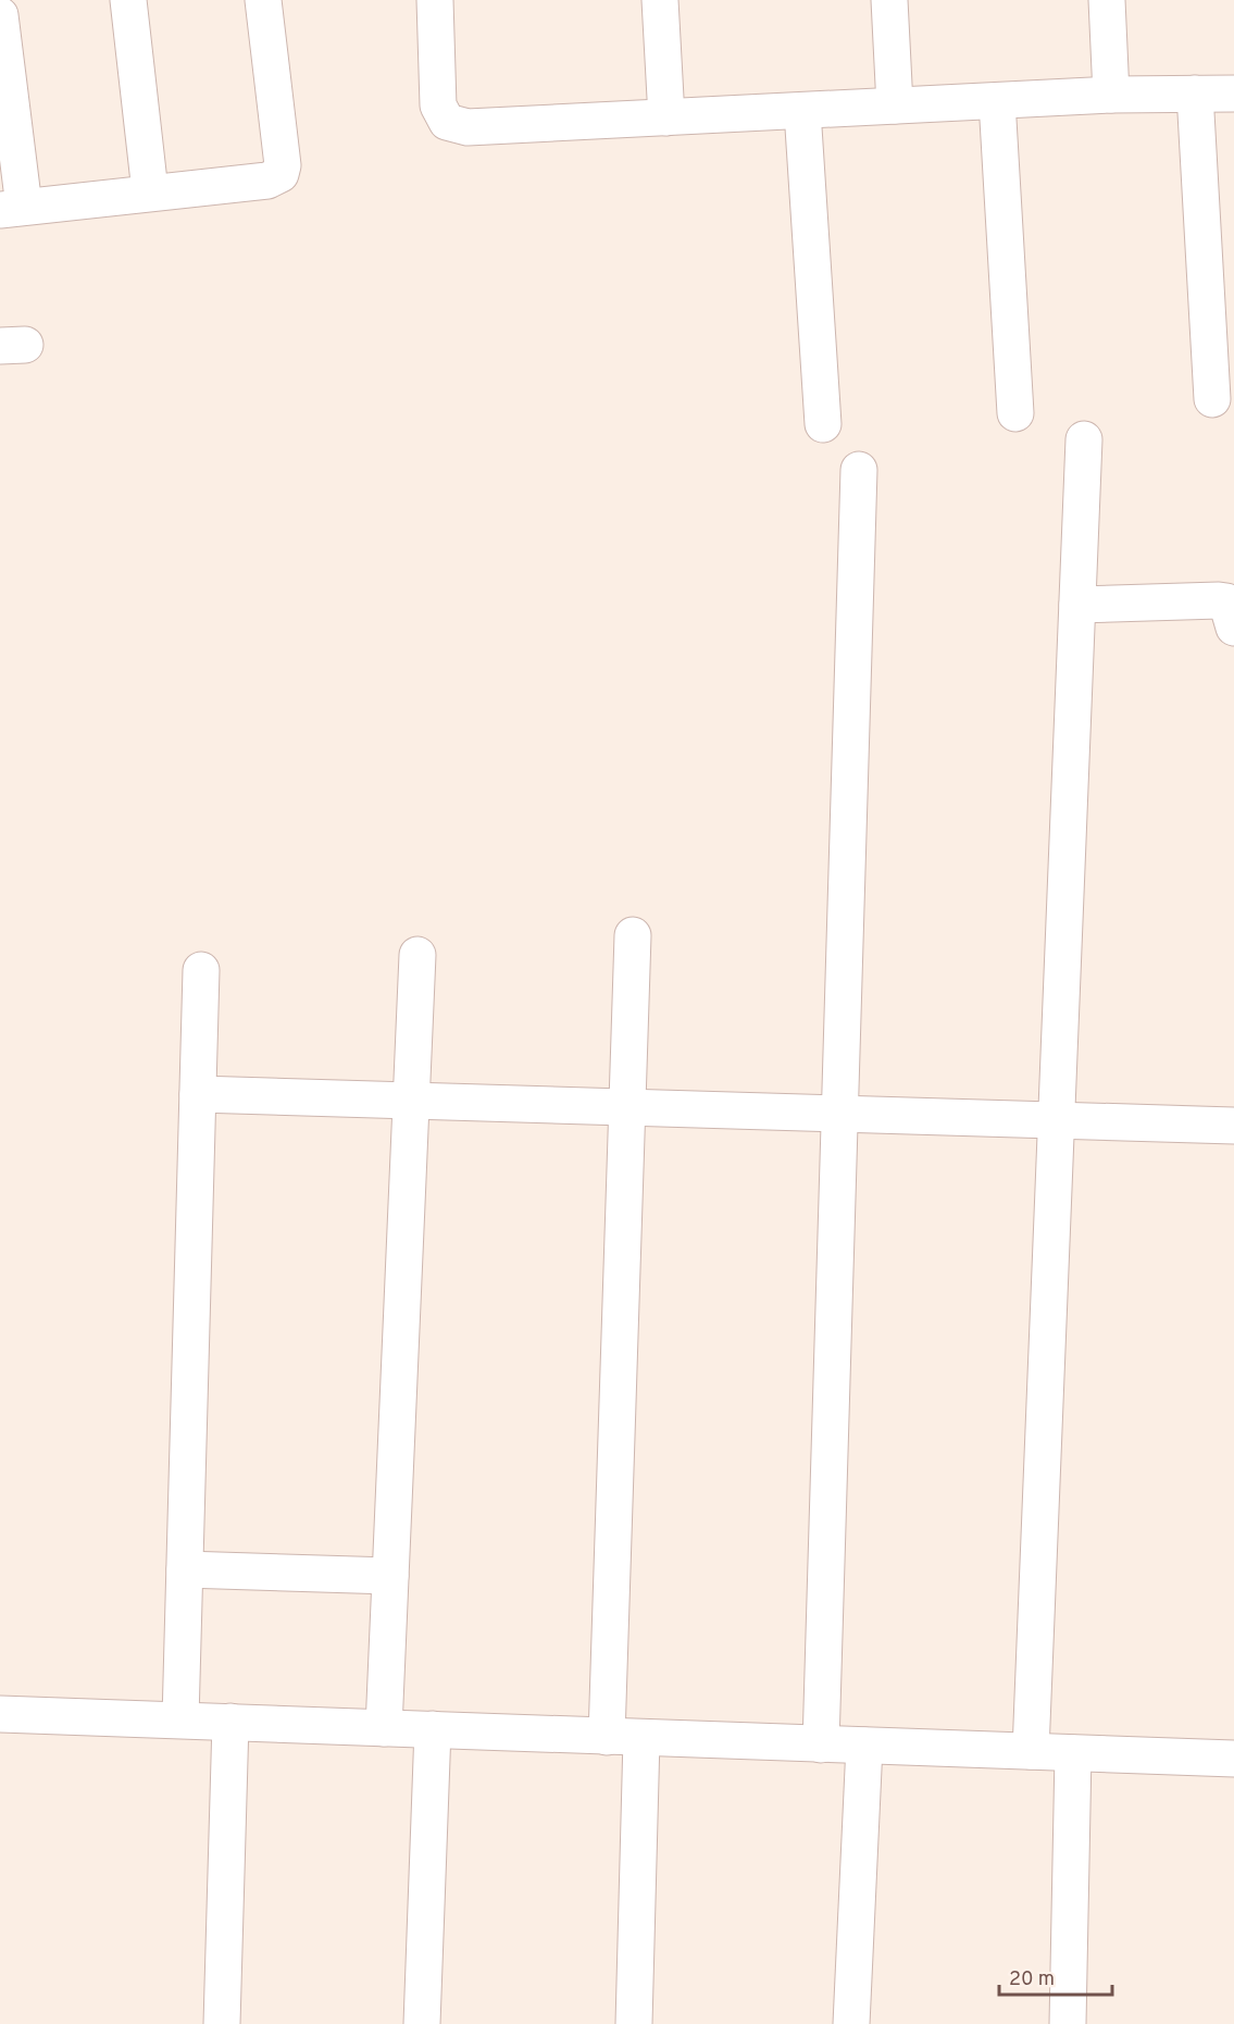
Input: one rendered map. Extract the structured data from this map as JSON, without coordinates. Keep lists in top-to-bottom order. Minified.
{"scale_bar":"20 m"}
